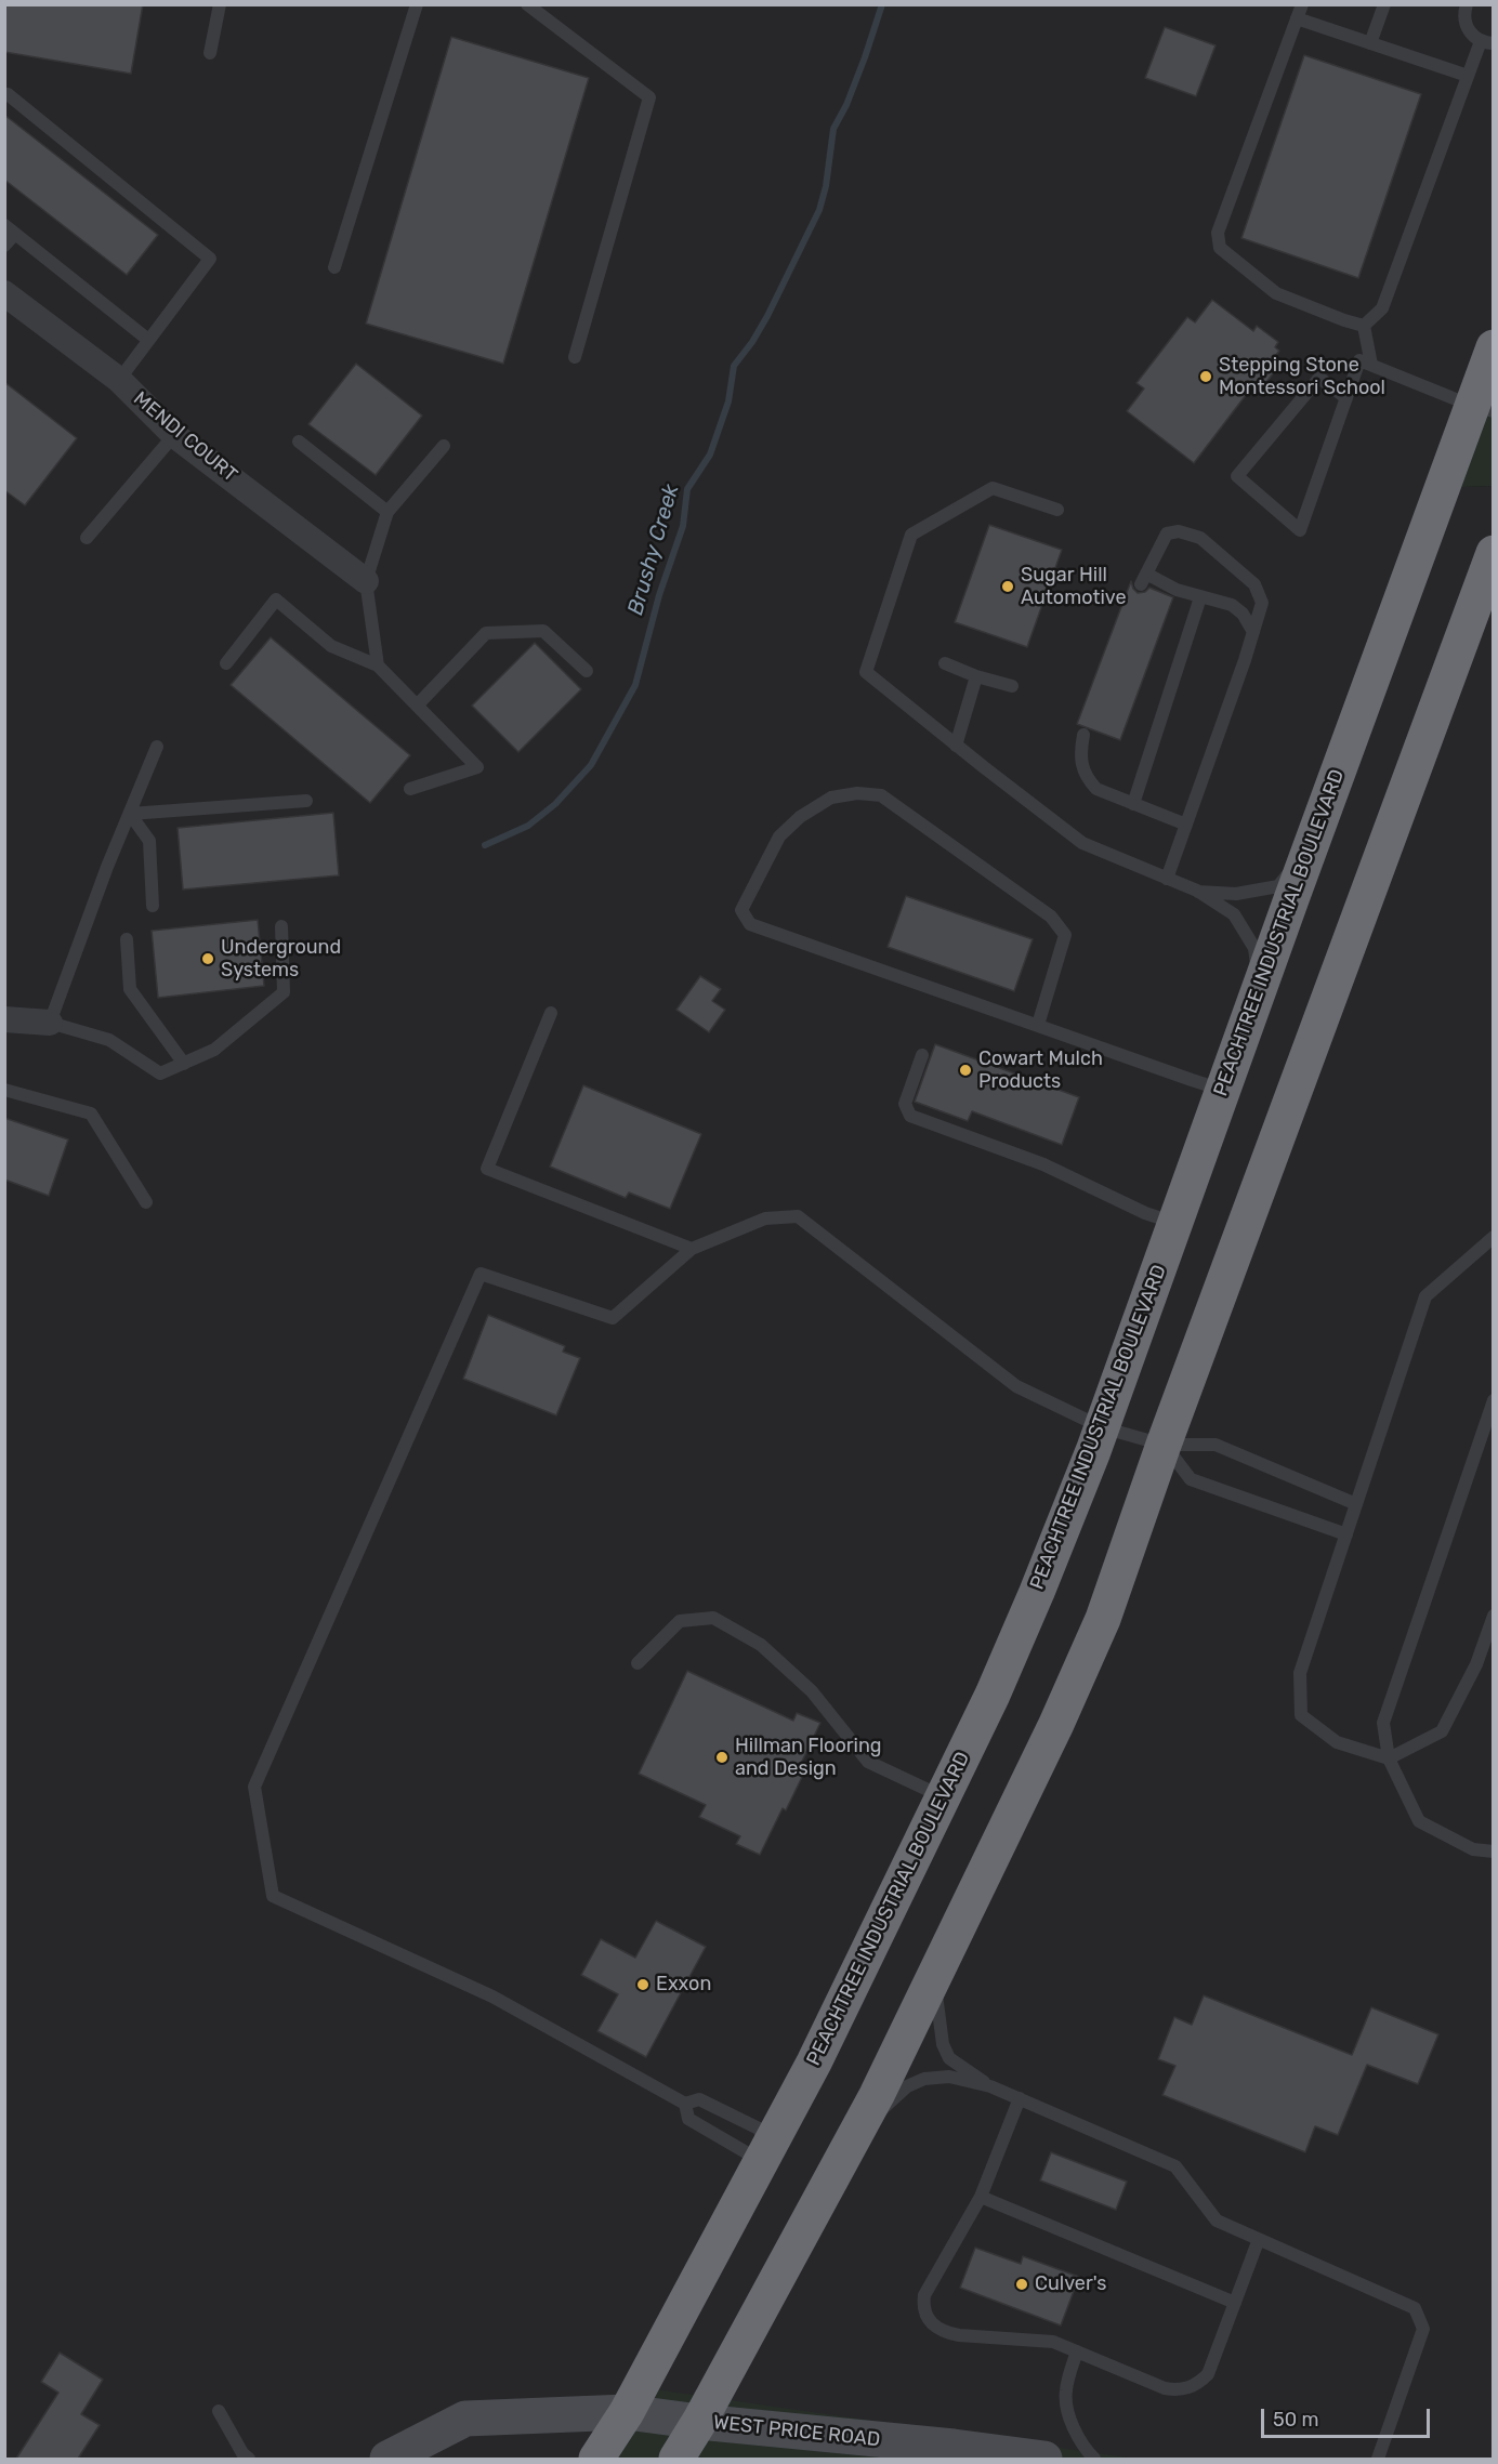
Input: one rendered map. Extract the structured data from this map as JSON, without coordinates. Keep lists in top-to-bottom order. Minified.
{"streets":{"highway":["PEACHTREE INDUSTRIAL BOULEVARD"],"street":["MENDI COURT","WEST PRICE ROAD"]},"crossings":[["PEACHTREE INDUSTRIAL BOULEVARD","WEST PRICE ROAD"]],"water":["Brushy Creek"],"places":["Stepping Stone Montessori School","Sugar Hill Automotive","Underground Systems","Cowart Mulch Products","Hillman Flooring and Design","Exxon","Culver's"],"scale_bar":"50 m"}
